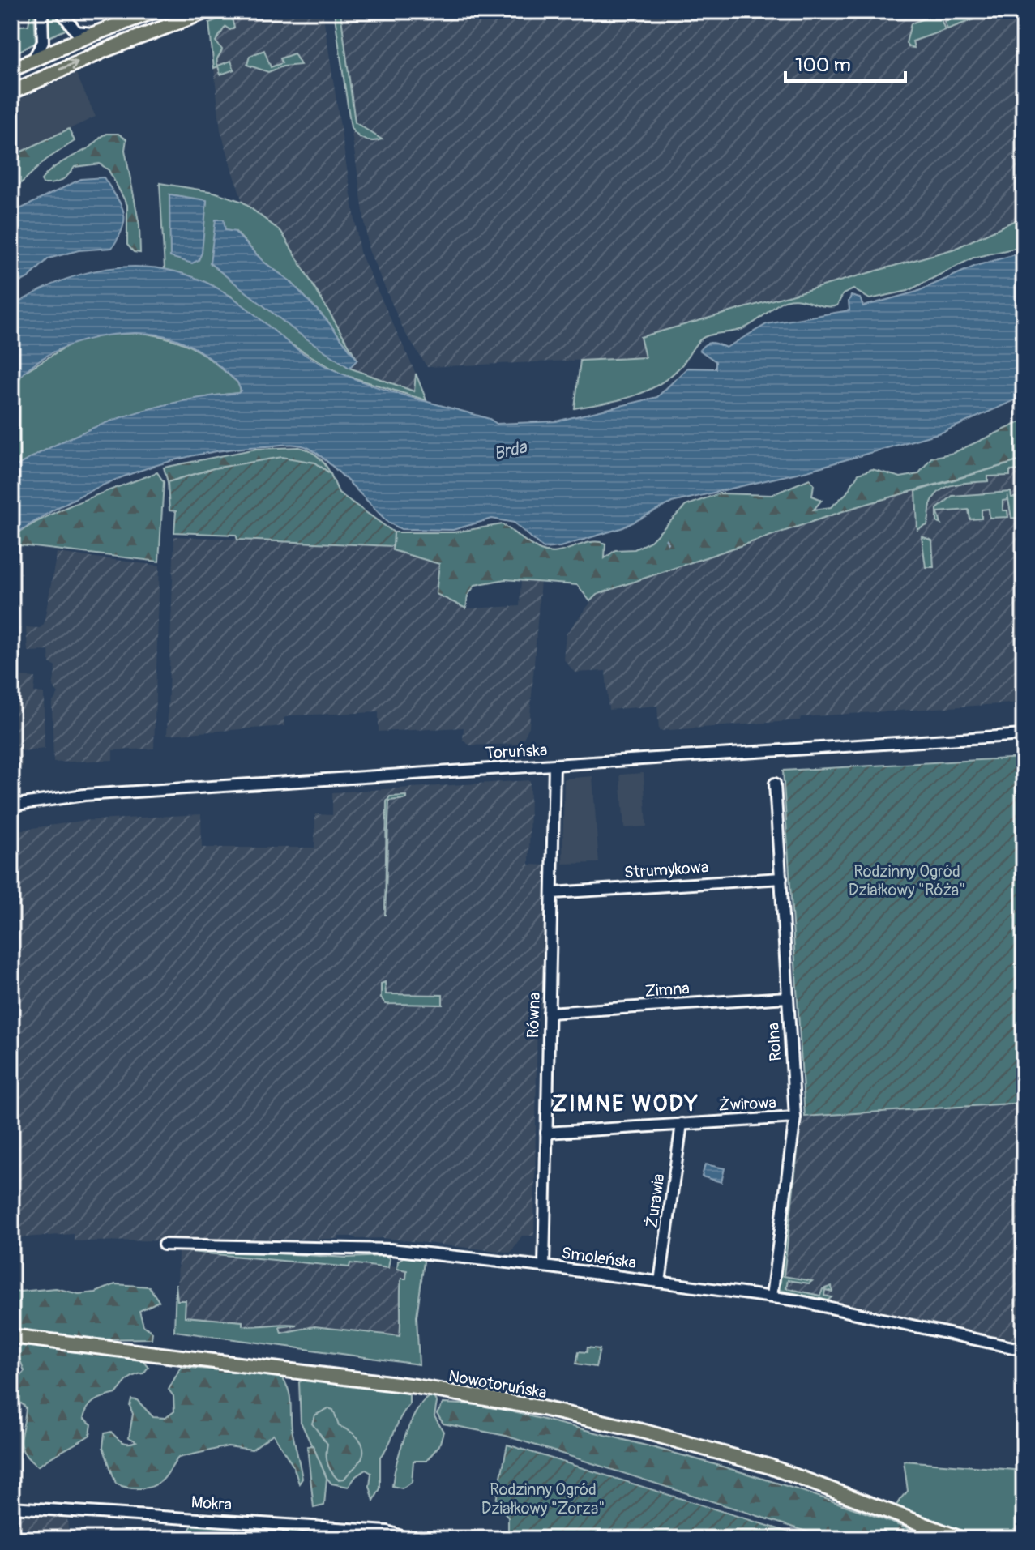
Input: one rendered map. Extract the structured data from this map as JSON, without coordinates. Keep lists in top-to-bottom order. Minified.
{"streets":{"main road":["Nowotoruńska"],"street":["Toruńska","Strumykowa","Zimna","Równa","Rolna","Żwirowa","Żurawia","Smoleńska","Mokra"]},"crossings":[["Toruńska","Równa"],["Strumykowa","Równa"],["Strumykowa","Rolna"],["Zimna","Równa"],["Zimna","Rolna"],["Równa","Żwirowa"],["Równa","Smoleńska"],["Rolna","Żwirowa"],["Rolna","Smoleńska"],["Żwirowa","Żurawia"],["Żurawia","Smoleńska"]],"districts":["ZIMNE WODY"],"water":["Brda"],"parks":["Rodzinny Ogród Działkowy \"Róża\"","Rodzinny Ogród Działkowy \"Zorza\""],"scale_bar":"100 m"}
